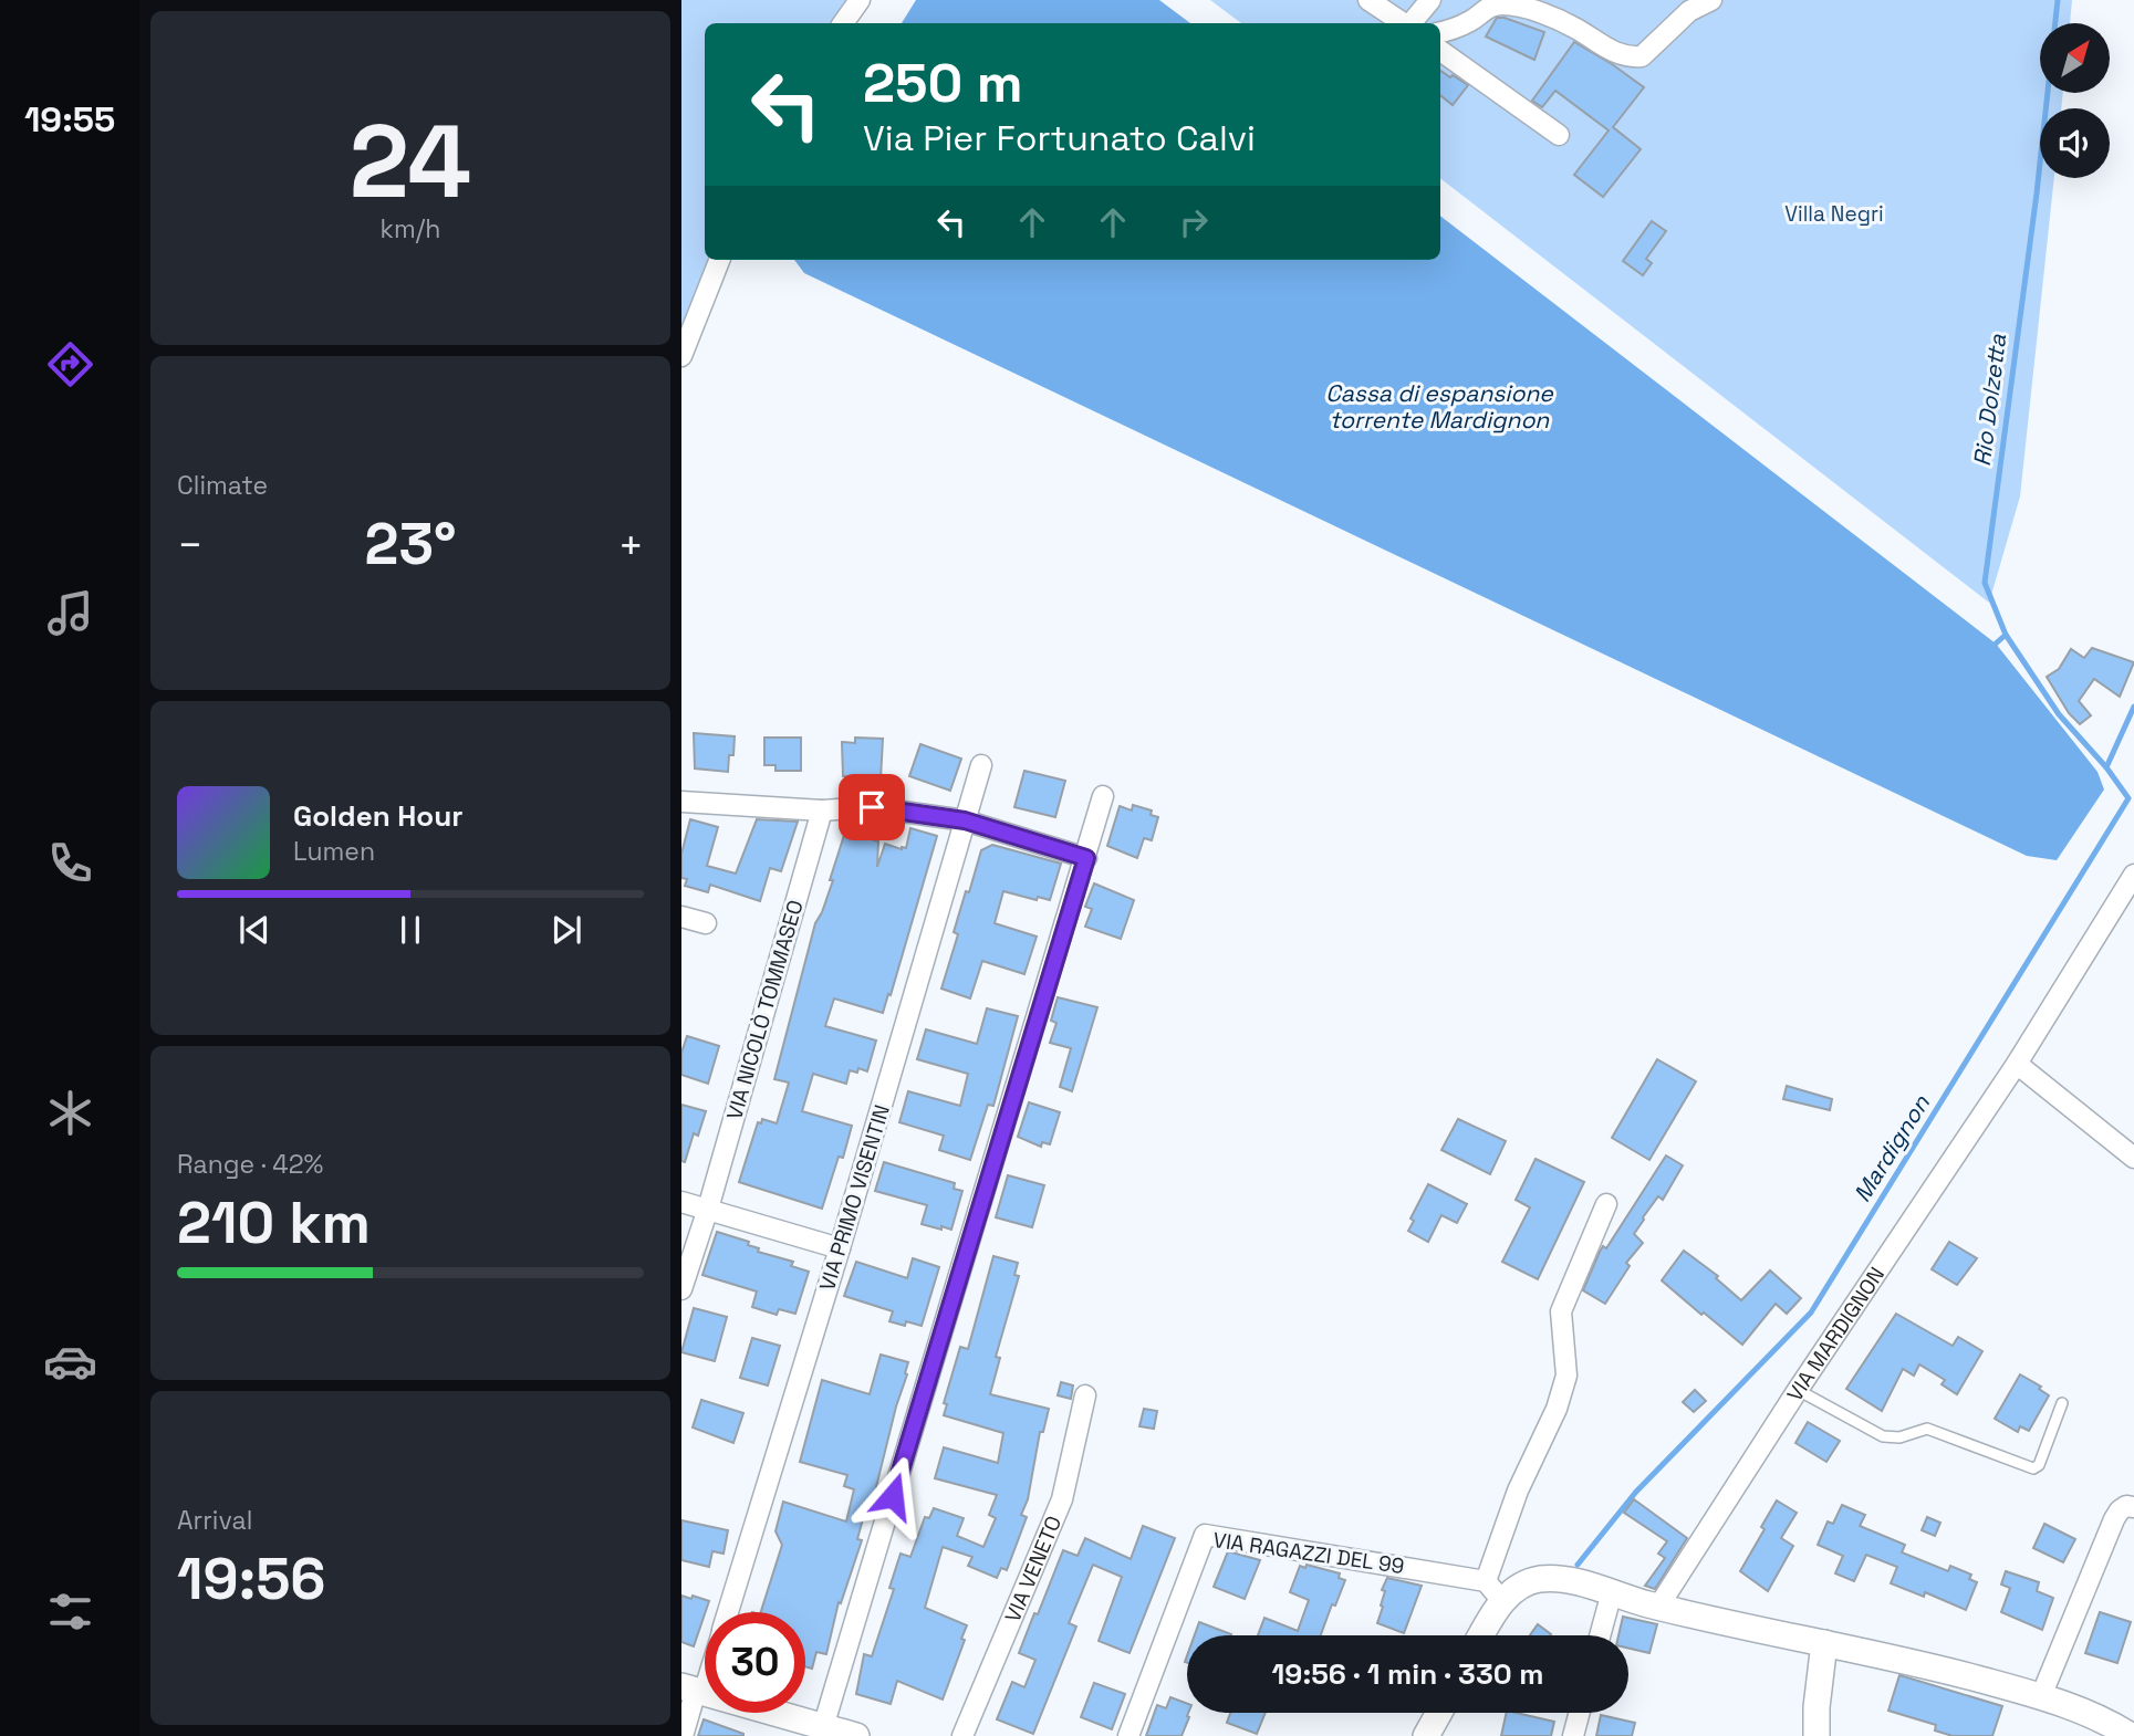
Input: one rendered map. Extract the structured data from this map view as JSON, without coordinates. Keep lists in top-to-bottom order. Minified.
{"streets":{"street":["VIA NICOLÒ TOMMASEO","VIA PRIMO VISENTIN","VIA MARDIGNON","VIA RAGAZZI DEL 99","VIA VENETO"]},"water":["Cassa di espansione torrente Mardignon","Rio Dolzetta","Mardignon"],"parks":["Villa Negri"],"north":"top right","page":{"tabs":"19:55","tile":[["24","km/h"],"Climate",["Range · 42%","210 km"],["Arrival","19:56"]],"turn":["250 m","Via Pier Fortunato Calvi"],"heat":["−","23°","+"],"song":["Golden Hour","Lumen"],"limit":"30","trip":"19:56 · 1 min · 330 m"}}
